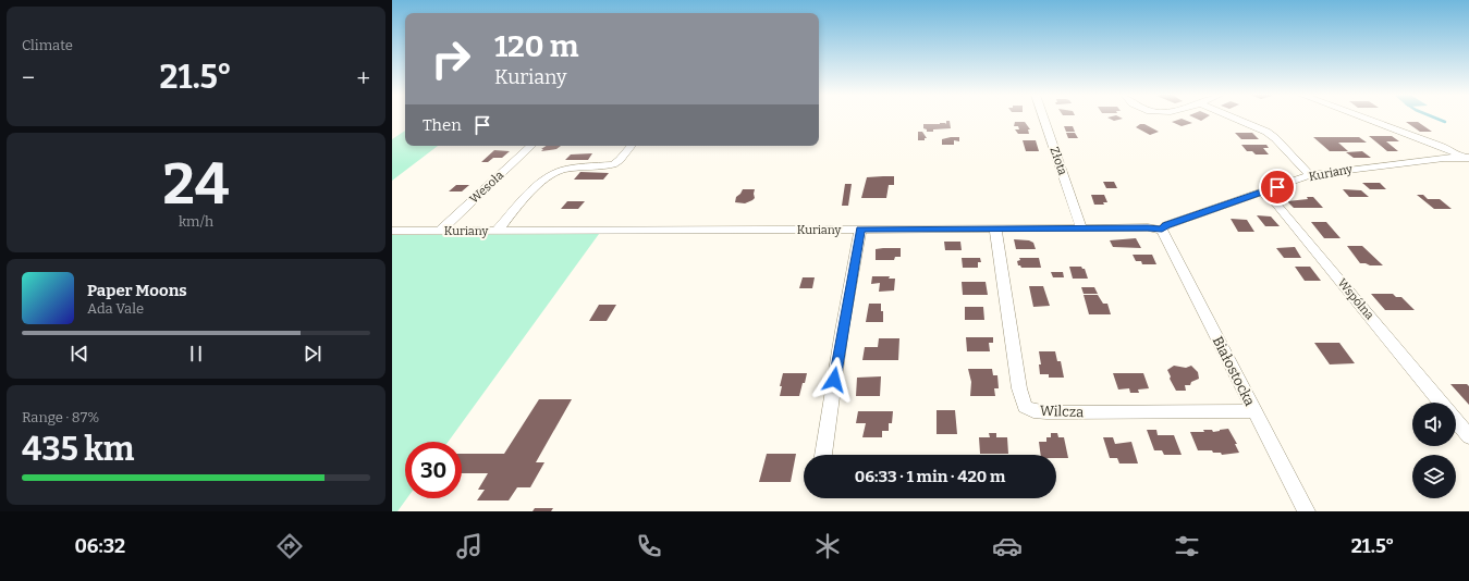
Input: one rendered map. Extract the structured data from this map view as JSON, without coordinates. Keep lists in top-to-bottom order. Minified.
{"streets":{"street":["Złota","Kuriany","Wesoła","Wspólna","Białostocka","Wilcza"]},"crossings":[["Złota","Kuriany"],["Kuriany","Wesoła"],["Kuriany","Wspólna"],["Kuriany","Białostocka"],["Kuriany","Wilcza"],["Białostocka","Wilcza"]],"page":{"tile":["Climate",["24","km/h"],["Range · 87%","435 km"]],"turn":["120 m","Kuriany"],"heat":["−","21.5°","+"],"then":"Then","song":["Paper Moons","Ada Vale"],"limit":"30","trip":"06:33 · 1 min · 420 m","tabs":["06:32","21.5°"]}}
